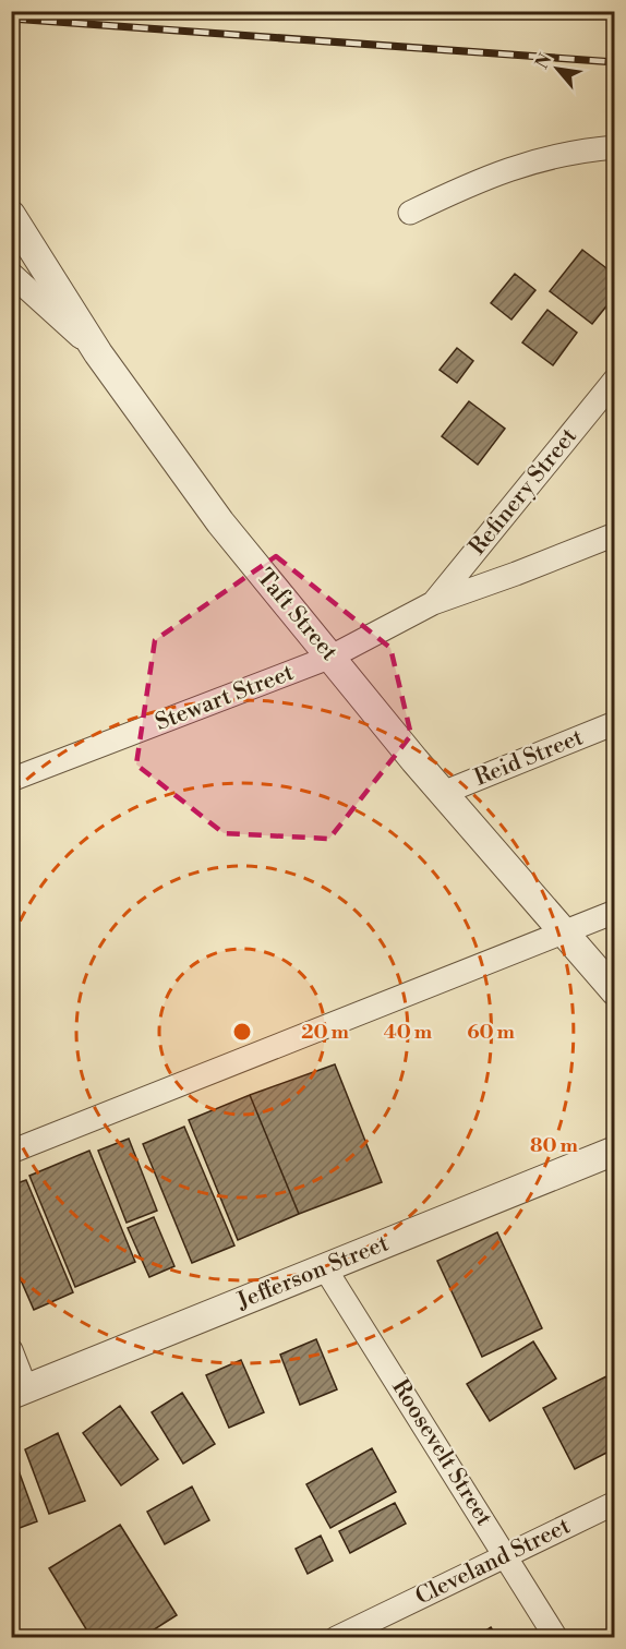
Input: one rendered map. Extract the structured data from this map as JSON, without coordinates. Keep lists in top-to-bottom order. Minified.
{"streets":{"street":["Refinery Street","Taft Street","Stewart Street","Reid Street","Jefferson Street","Roosevelt Street","Cleveland Street"]},"crossings":[["Refinery Street","Stewart Street"],["Taft Street","Stewart Street"],["Taft Street","Reid Street"],["Jefferson Street","Roosevelt Street"],["Roosevelt Street","Cleveland Street"]],"north":"top left","rings":["20 m","40 m","60 m","80 m"]}
